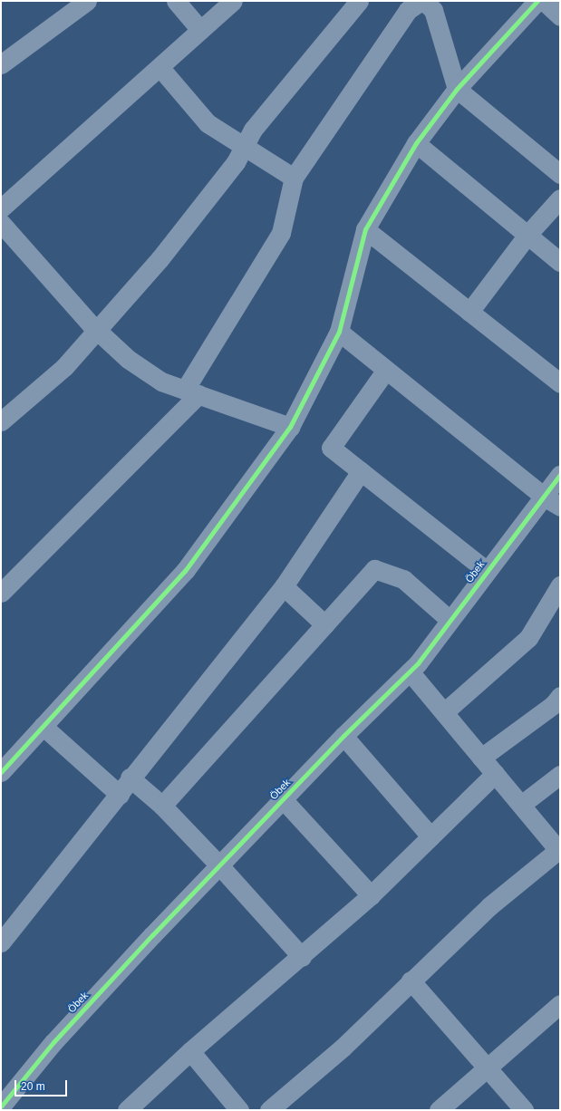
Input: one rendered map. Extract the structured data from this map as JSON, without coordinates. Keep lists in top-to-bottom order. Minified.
{"streets":{"street":["Öbek"]},"scale_bar":"20 m"}
